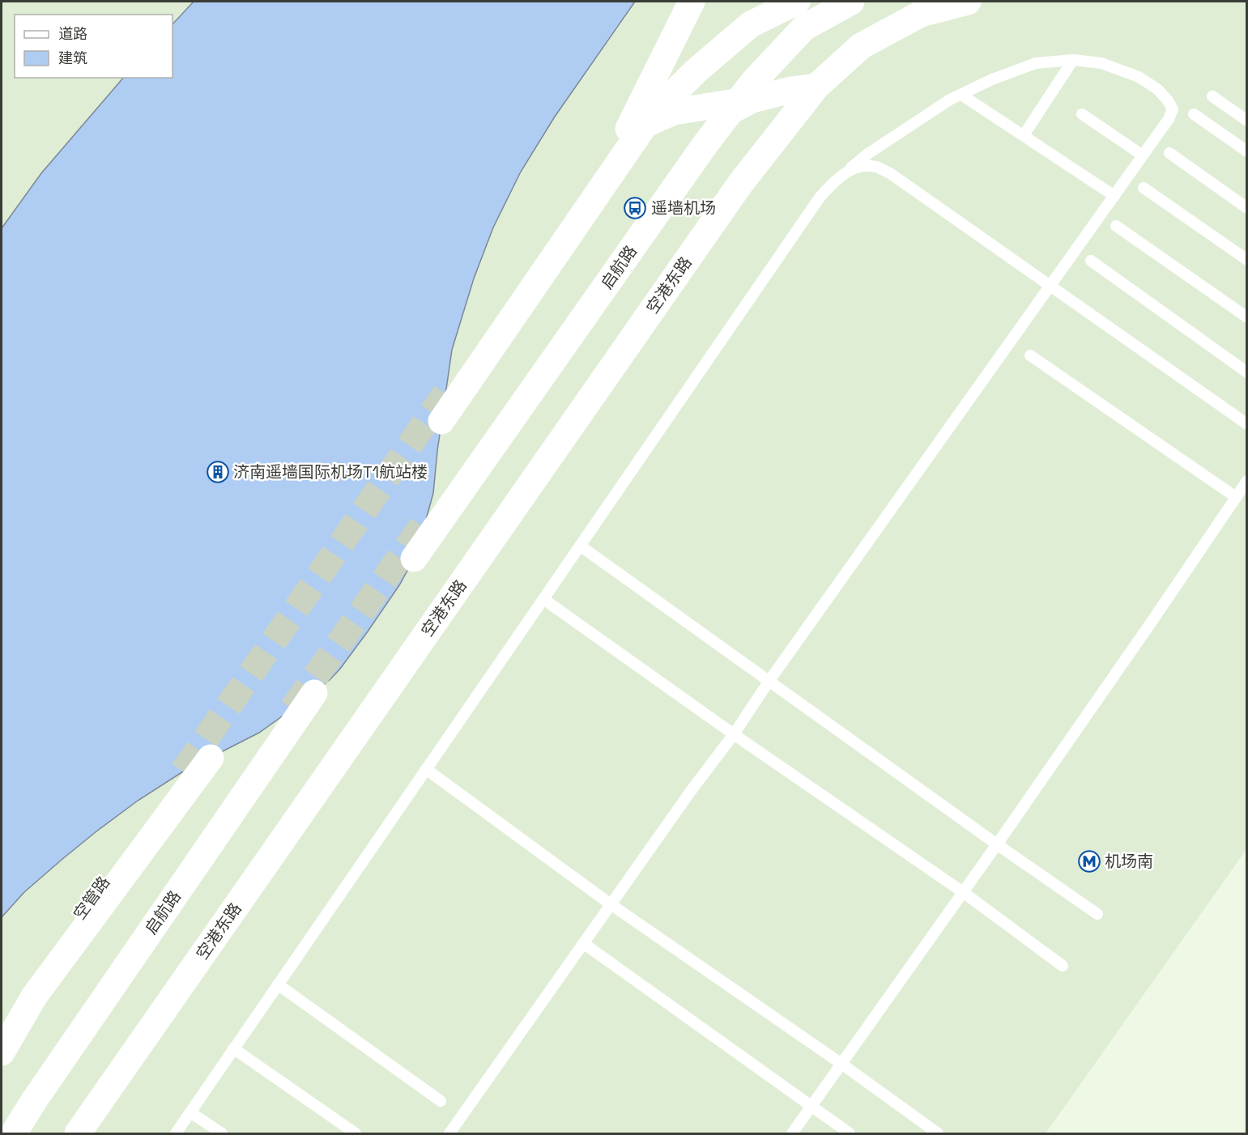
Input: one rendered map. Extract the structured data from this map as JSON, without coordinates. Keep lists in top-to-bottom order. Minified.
{"streets":{"main road":["启航路","空港东路","空管路"]},"places":{"bus stop":["遥墙机场"],"building":["济南遥墙国际机场T1航站楼"],"metro station":["机场南"]},"legend":["道路","建筑"]}
